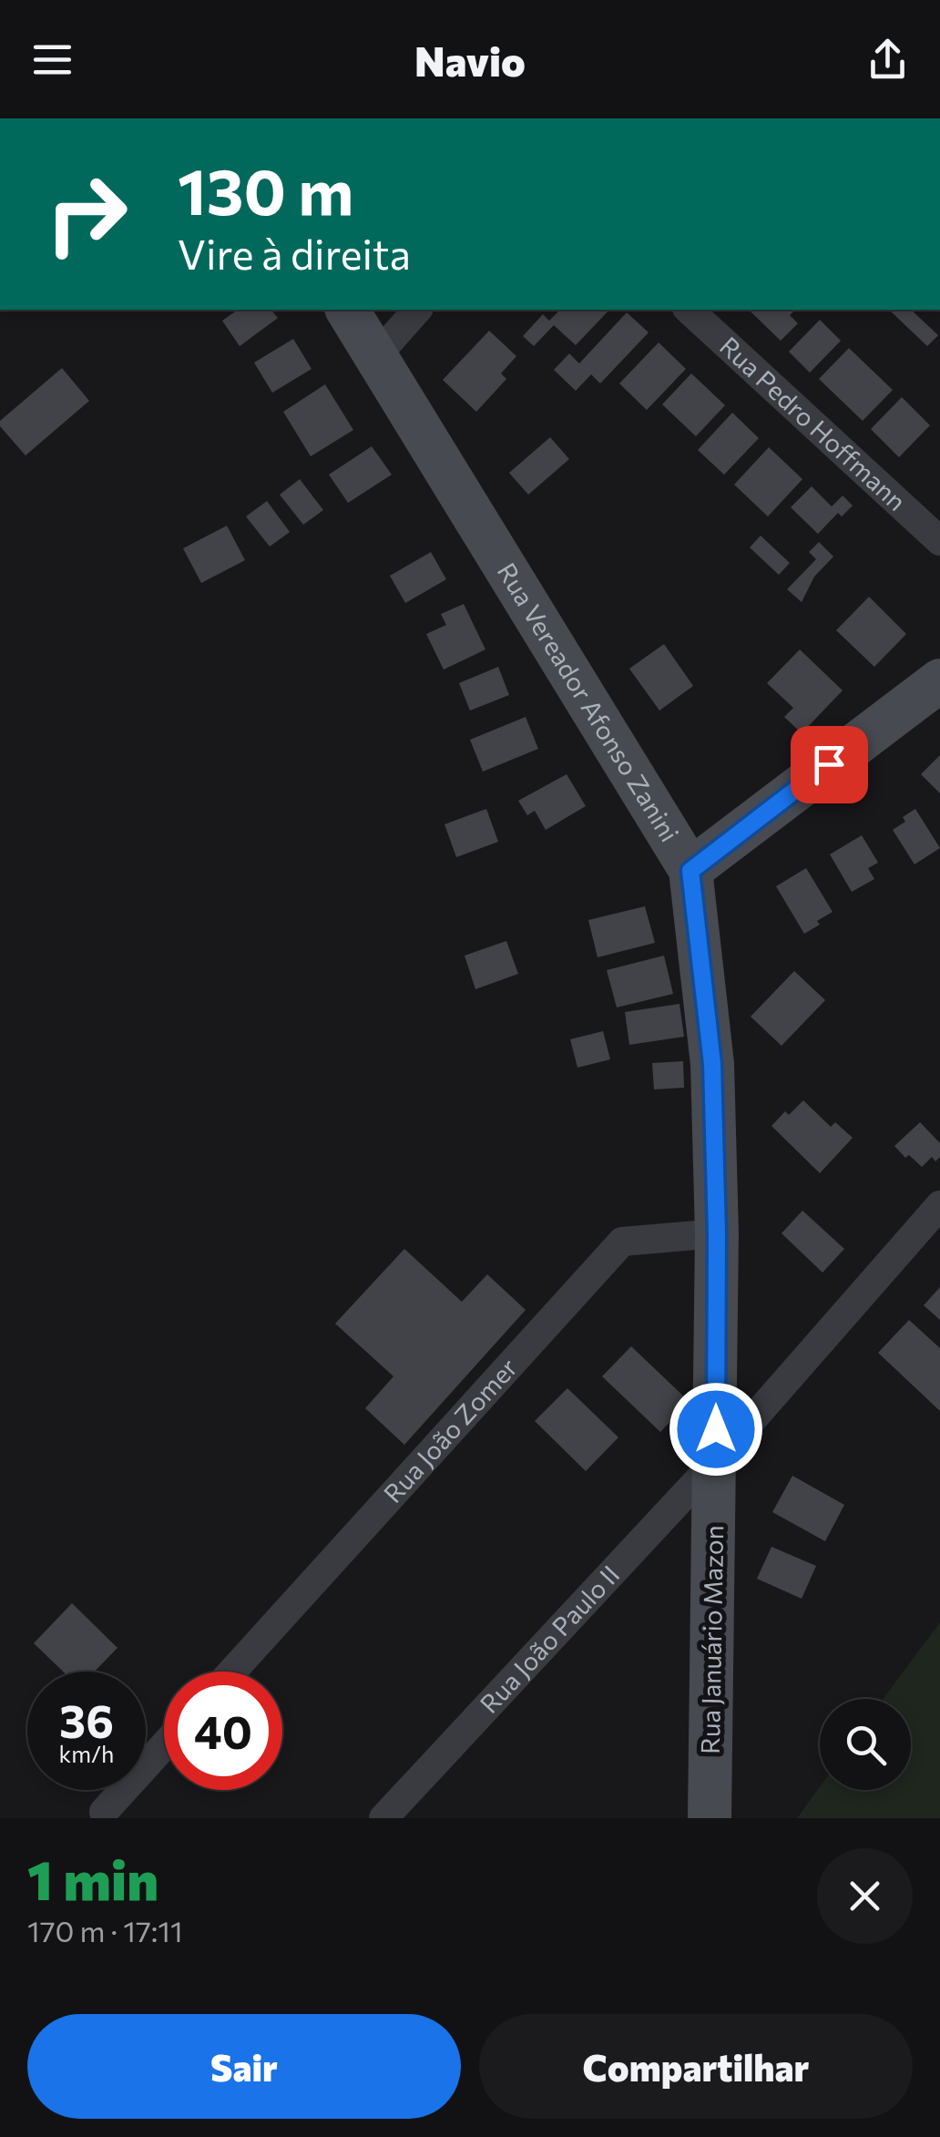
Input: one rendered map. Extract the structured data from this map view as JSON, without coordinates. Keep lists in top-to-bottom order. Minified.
{"streets":{"street":["Rua Pedro Hoffmann","Rua Vereador Afonso Zanini","Rua João Zomer","Rua João Paulo II","Rua Januário Mazon"]},"crossings":[["Rua Vereador Afonso Zanini","Rua João Zomer"],["Rua Vereador Afonso Zanini","Rua João Paulo II"],["Rua Vereador Afonso Zanini","Rua Januário Mazon"],["Rua João Paulo II","Rua Januário Mazon"]],"page":{"header":"Navio","turn":["130 m","Vire à direita"],"speed":"36 km/h","limit":"40","heading":["1 min","170 m · 17:11"],"buttons":["Sair","Compartilhar"]}}
